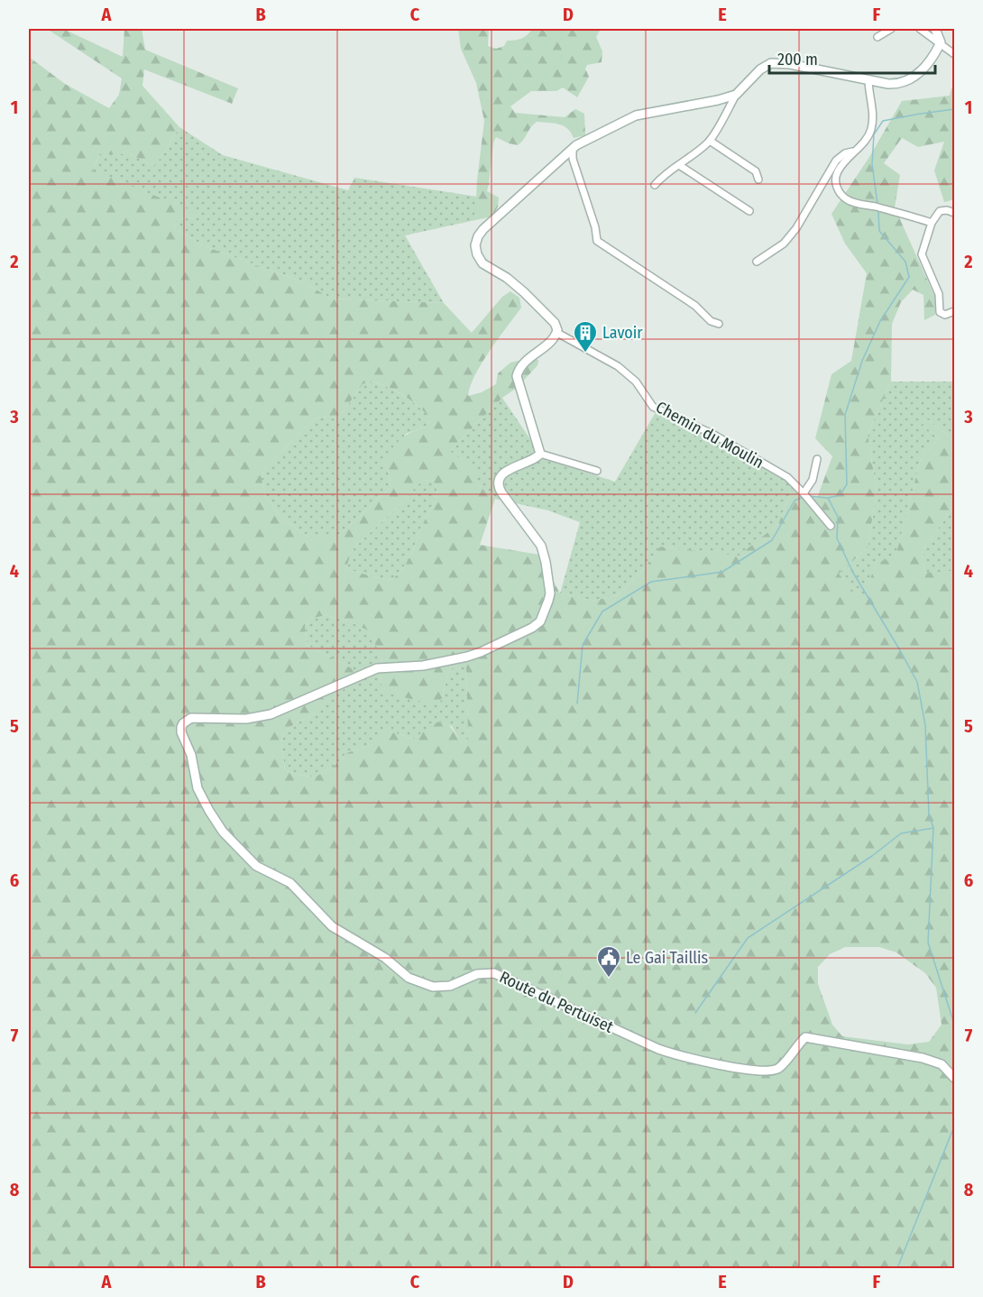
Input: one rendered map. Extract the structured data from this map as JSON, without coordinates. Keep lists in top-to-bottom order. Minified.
{"streets":{"street":["Chemin du Moulin","Route du Pertuiset"]},"places":{"building":["Lavoir"],"public building":["Le Gai Taillis"]},"scale_bar":"200 m","grid":{"columns":["A","B","C","D","E","F"],"rows":["1","2","3","4","5","6","7","8"]}}
